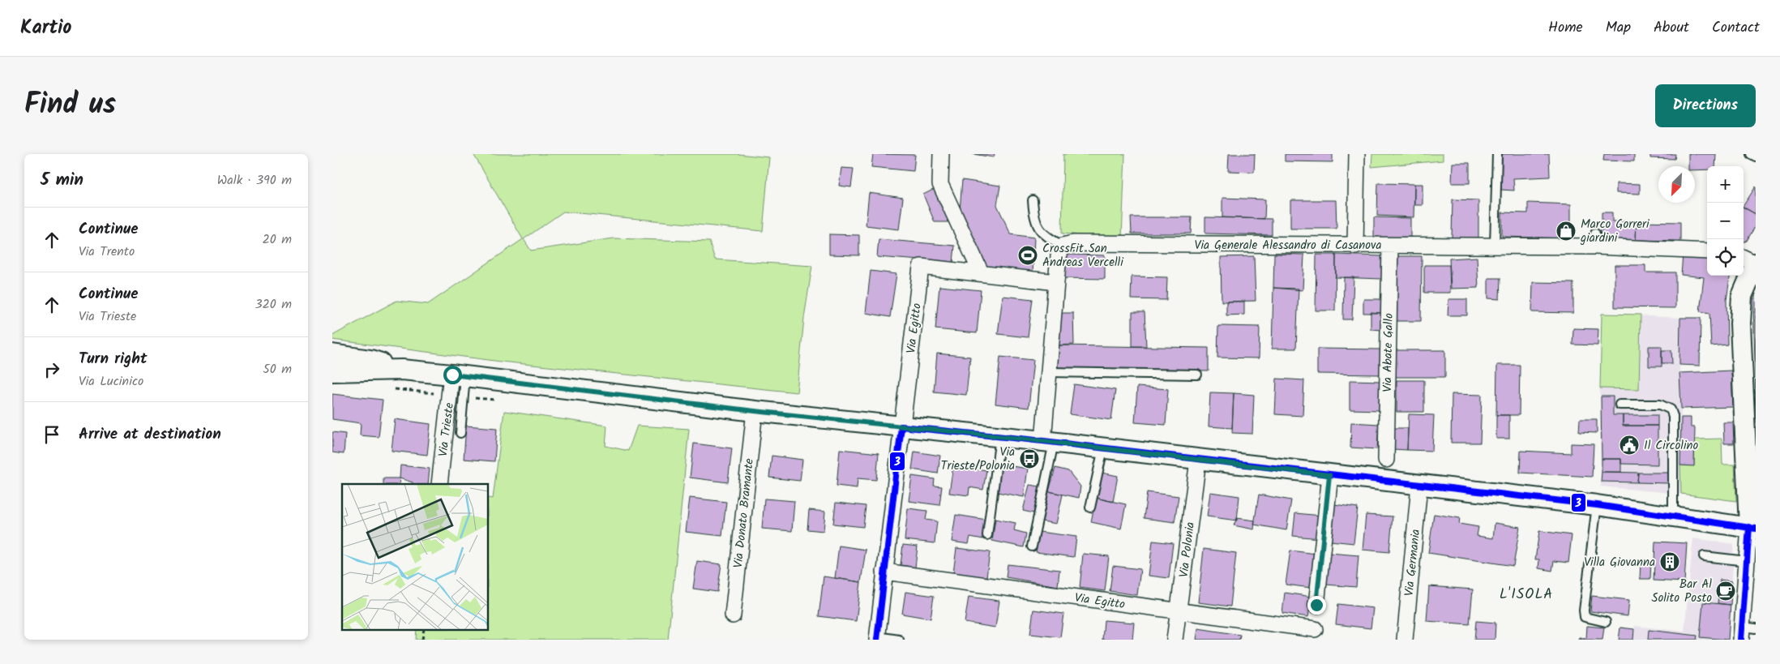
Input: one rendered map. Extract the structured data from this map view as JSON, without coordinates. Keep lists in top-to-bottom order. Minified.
{"streets":{"street":["Via Generale Alessandro di Casanova","Via Egitto","Via Abate Gallo","Via Trieste","Via Donato Bramante","Via Polonia","Via Germania"]},"crossings":[["Via Generale Alessandro di Casanova","Via Abate Gallo"],["Via Egitto","Via Polonia"]],"districts":["L'ISOLA"],"places":{"shop":["Marco Gorreri giardini"],"sports":["CrossFit San Andreas Vercelli"],"public building":["Il Circolino"],"bus stop":["Via Trieste/Polonia"],"building":["Villa Giovanna"],"cafe":["Bar Al Solito Posto"]},"lines":["transit line 3"],"north":"bottom left","page":{"header":"Kartio","nav":["Home","Map","About","Contact"],"title":"Find us","buttons":"Directions","heading":["5 min","Walk · 390 m"],"map_buttons":["+","−"],"list":[["Continue","Via Trento","20 m"],["Continue","Via Trieste","320 m"],["Turn right","Via Lucinico","50 m"],"Arrive at destination"]}}
